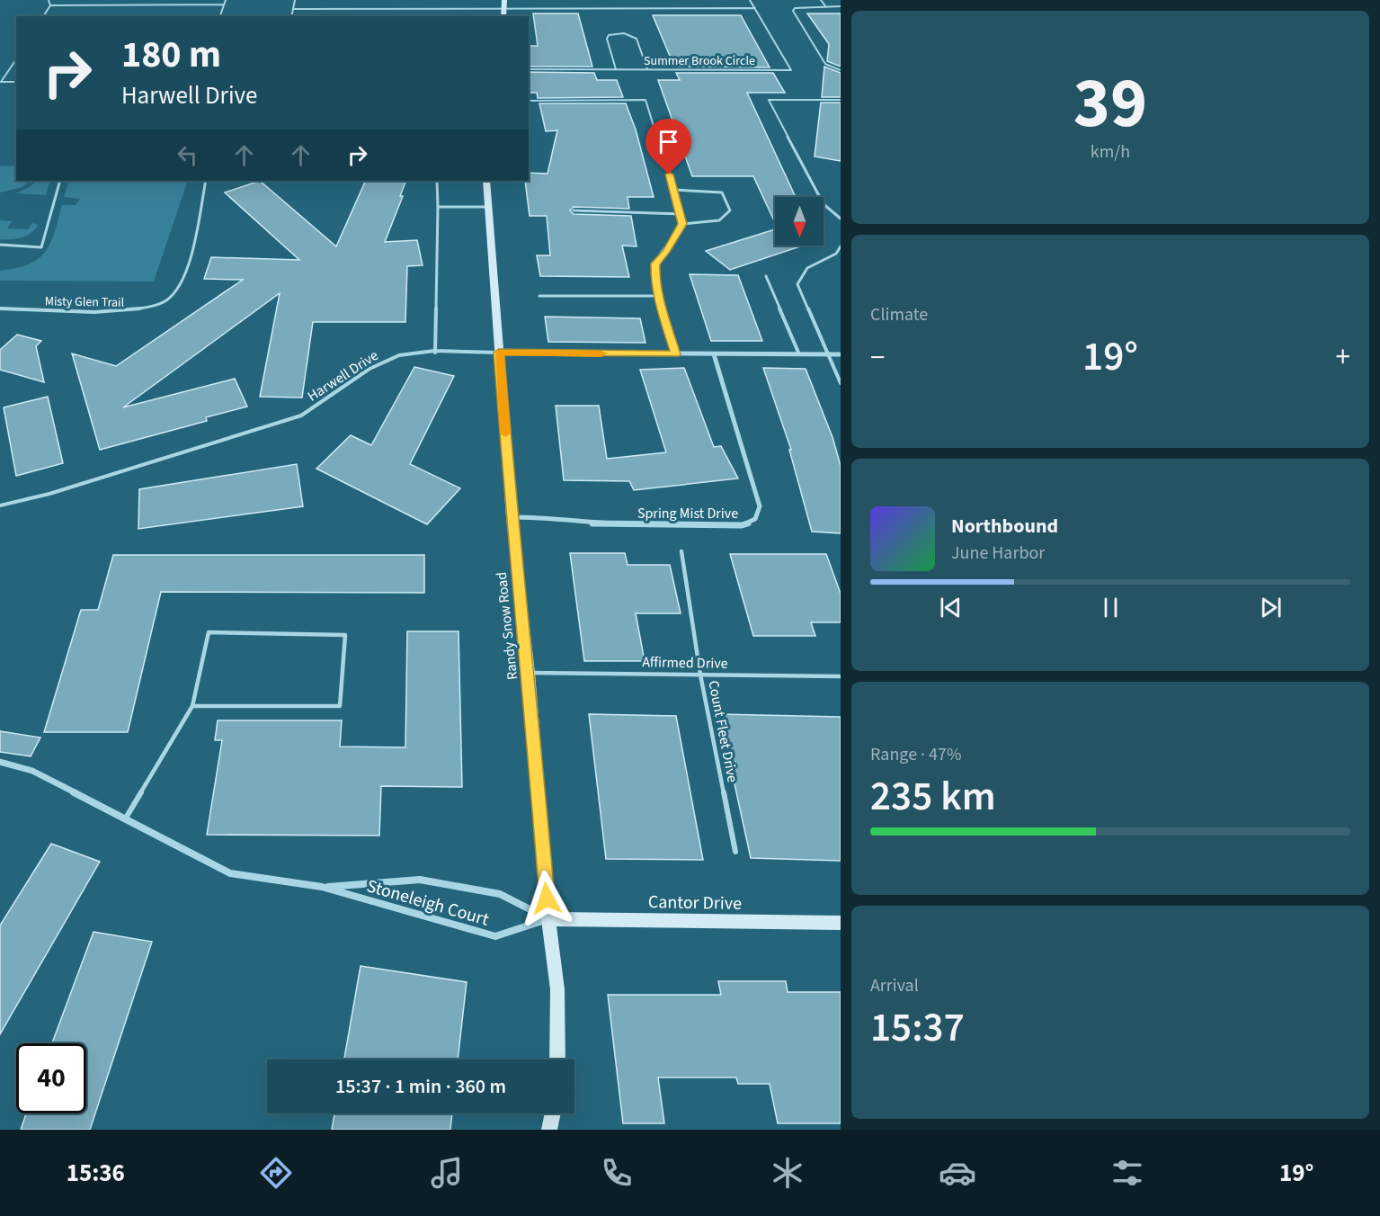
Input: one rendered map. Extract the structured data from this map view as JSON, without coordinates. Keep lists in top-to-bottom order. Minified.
{"streets":{"street":["Harwell Drive","Spring Mist Drive","Randy Snow Road","Stoneleigh Court","Cantor Drive"],"lane":["Summer Brook Circle","Misty Glen Trail","Affirmed Drive","Count Fleet Drive"]},"crossings":[["Harwell Drive","Spring Mist Drive"],["Harwell Drive","Randy Snow Road"],["Spring Mist Drive","Randy Snow Road"],["Randy Snow Road","Affirmed Drive"],["Randy Snow Road","Stoneleigh Court"],["Randy Snow Road","Cantor Drive"],["Affirmed Drive","Count Fleet Drive"],["Stoneleigh Court","Cantor Drive"]],"north":"bottom","page":{"tile":[["39","km/h"],"Climate",["Range · 47%","235 km"],["Arrival","15:37"]],"turn":["180 m","Harwell Drive"],"heat":["−","19°","+"],"song":["Northbound","June Harbor"],"limit":"40","trip":"15:37 · 1 min · 360 m","tabs":["15:36","19°"]}}
